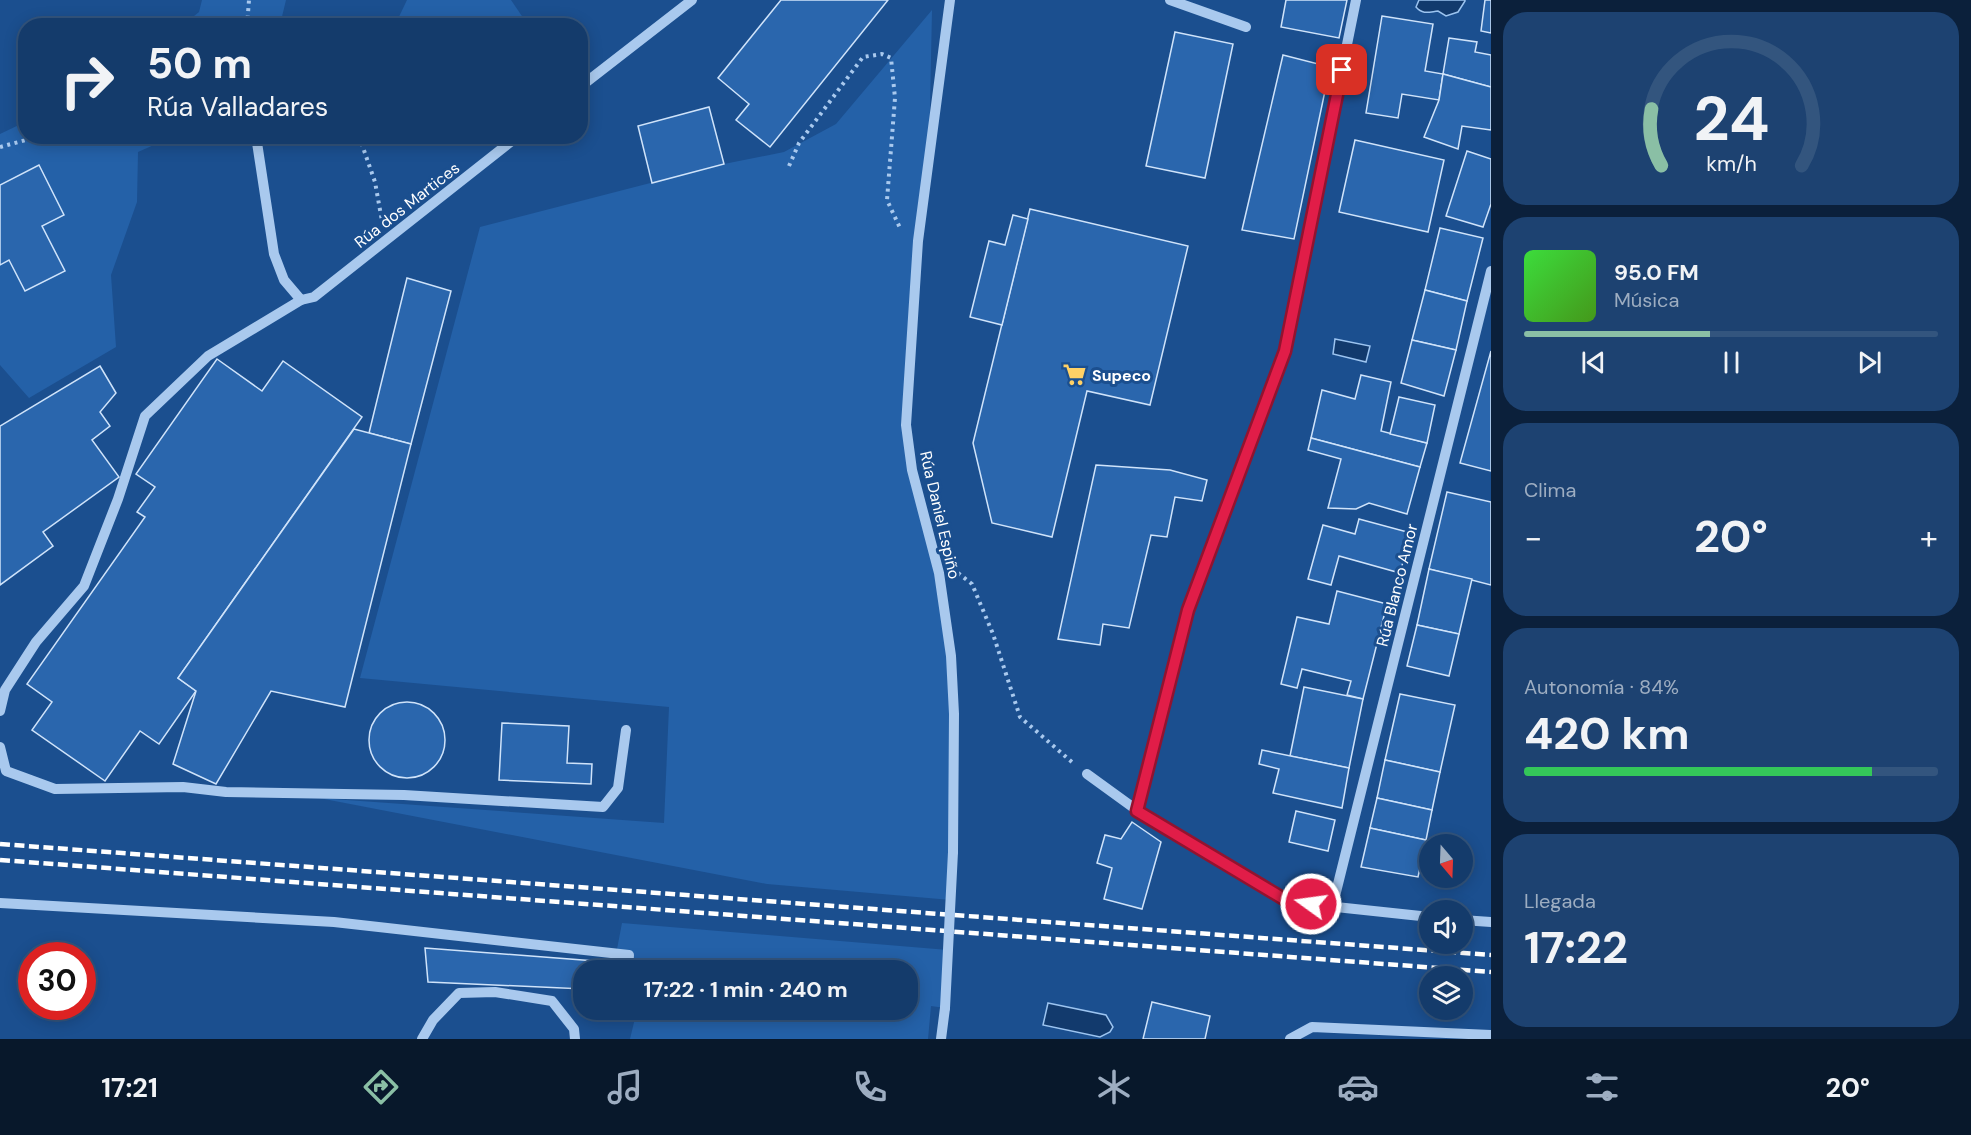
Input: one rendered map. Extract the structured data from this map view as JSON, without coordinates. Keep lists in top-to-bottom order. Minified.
{"streets":{"street":["Rúa dos Martices","Rúa Daniel Espiño","Rúa Blanco Amor"]},"places":{"supermarket":["Supeco"]},"north":"bottom","page":{"turn":["50 m","Rúa Valladares"],"song":["95.0 FM","Música"],"tile":["Clima",["Autonomía · 84%","420 km"],["Llegada","17:22"]],"heat":["−","20°","+"],"limit":"30","trip":"17:22 · 1 min · 240 m","tabs":["17:21","20°"],"gauge":["24","km/h"]}}
